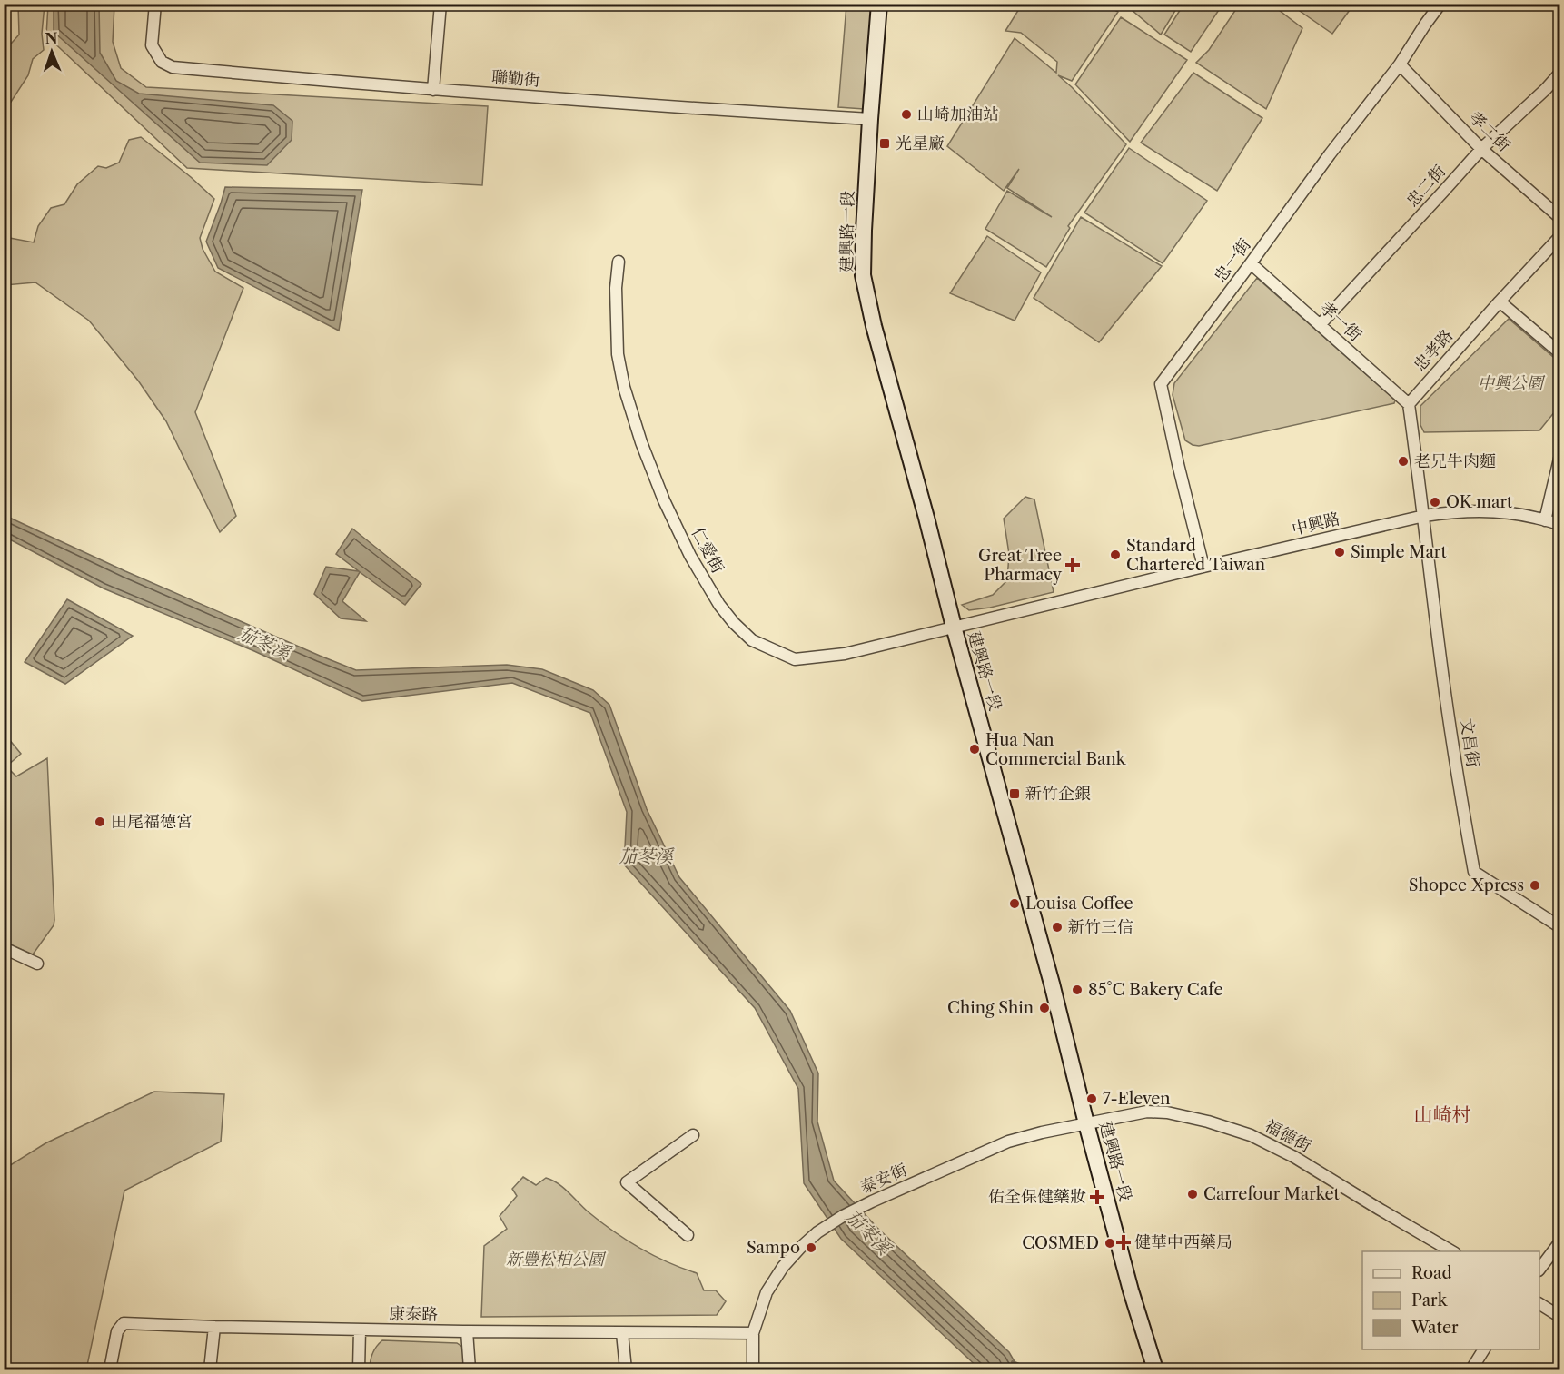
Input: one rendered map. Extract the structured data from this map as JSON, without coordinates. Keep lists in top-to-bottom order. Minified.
{"streets":{"street":["聯勤街","孝二街","忠二街","建興路一段","忠一街","孝一街","忠孝路","中興路","仁愛街","文昌街","福德街","泰安街","康泰路"]},"crossings":[["聯勤街","建興路一段"],["孝二街","忠二街"],["孝二街","忠一街"],["忠二街","孝一街"],["建興路一段","中興路"],["建興路一段","仁愛街"],["建興路一段","福德街"],["建興路一段","泰安街"],["忠一街","孝一街"],["忠一街","中興路"],["孝一街","忠孝路"],["中興路","仁愛街"],["中興路","文昌街"],["福德街","泰安街"],["泰安街","康泰路"]],"districts":["山崎村"],"water":["茄苳溪"],"parks":["中興公園","新豐松柏公園"],"places":{"other":["山崎加油站","老兄牛肉麵","OK mart","Simple Mart","Standard Chartered Taiwan","Hua Nan Commercial Bank","田尾福德宮","Shopee Xpress","Louisa Coffee","新竹三信","85°C Bakery Cafe","Ching Shin","7-Eleven","Carrefour Market","COSMED","Sampo"],"transit":["光星廠","新竹企銀"],"health":["Great Tree Pharmacy","佑全保健藥妝","健華中西藥局"]},"legend":["Road","Park","Water"],"north":"top"}
